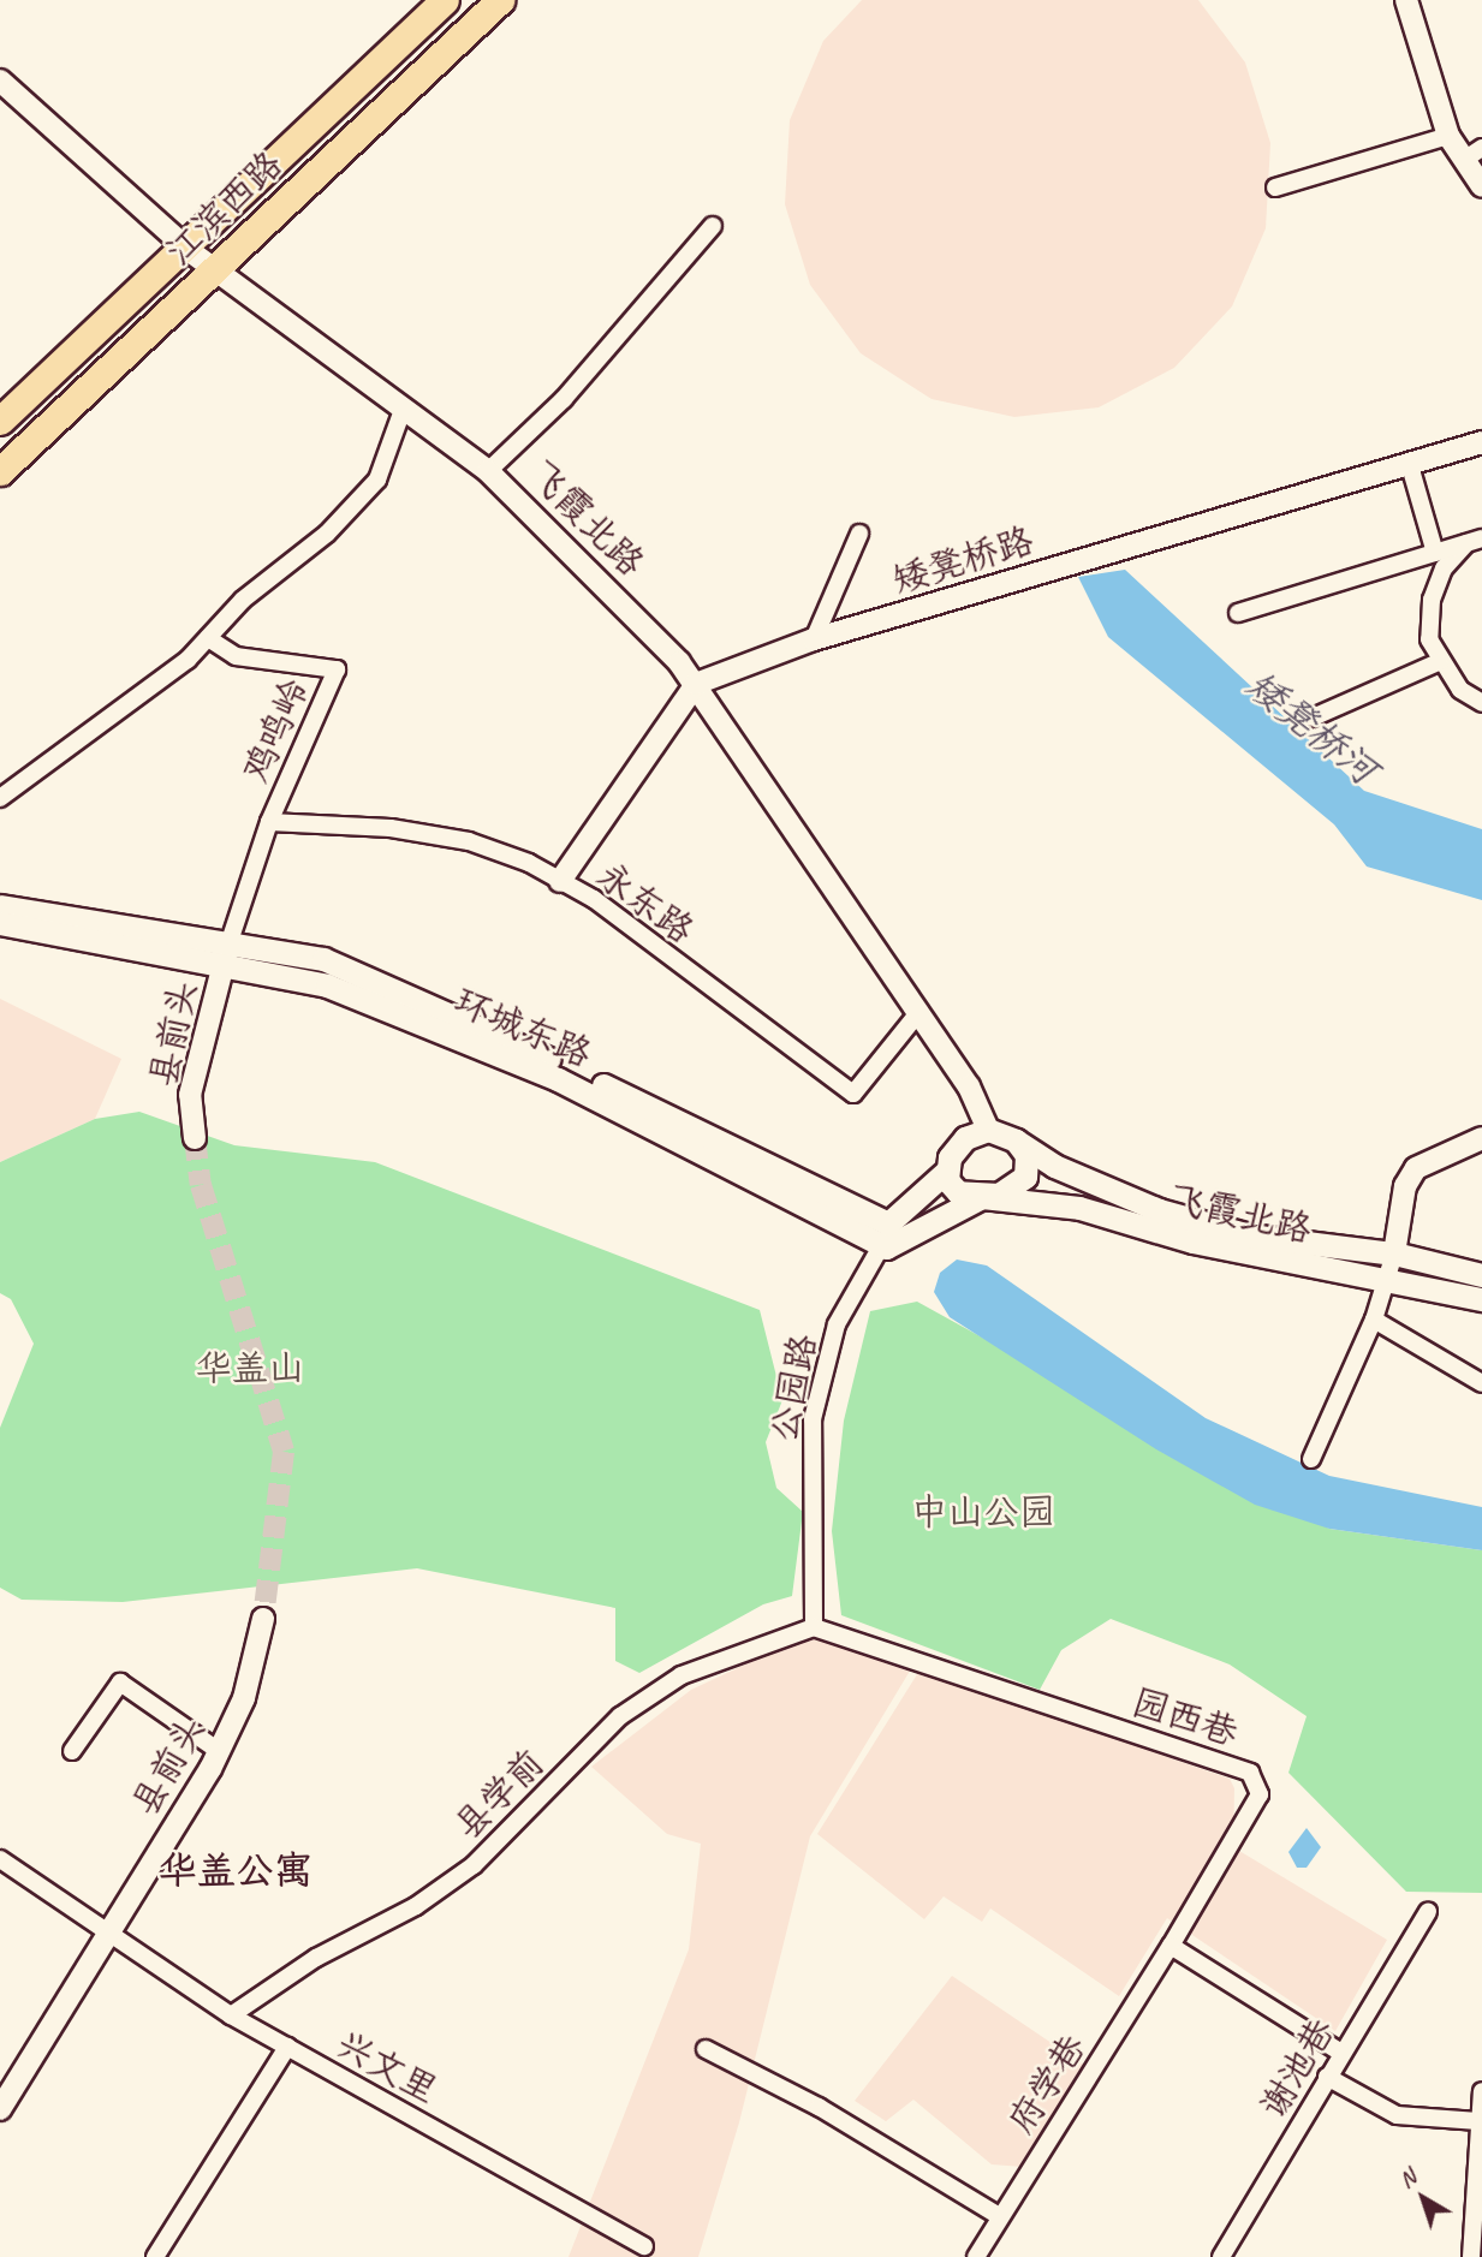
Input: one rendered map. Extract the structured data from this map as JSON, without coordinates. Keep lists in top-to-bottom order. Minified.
{"streets":{"main road":["江滨西路","飞霞北路","环城东路"],"street":["矮凳桥路","鸡鸣岭","永东路","县前头","公园路","园西巷","县学前","兴文里","谢池巷","府学巷"]},"crossings":[["江滨西路","飞霞北路"],["飞霞北路","矮凳桥路"],["飞霞北路","永东路"],["鸡鸣岭","永东路"],["鸡鸣岭","环城东路"],["鸡鸣岭","县前头"],["环城东路","县前头"],["环城东路","公园路"],["县前头","兴文里"],["公园路","园西巷"],["公园路","县学前"],["园西巷","县学前"],["园西巷","府学巷"],["县学前","兴文里"]],"districts":["华盖公寓"],"water":["矮凳桥河"],"parks":["华盖山","中山公园"],"north":"top left"}
